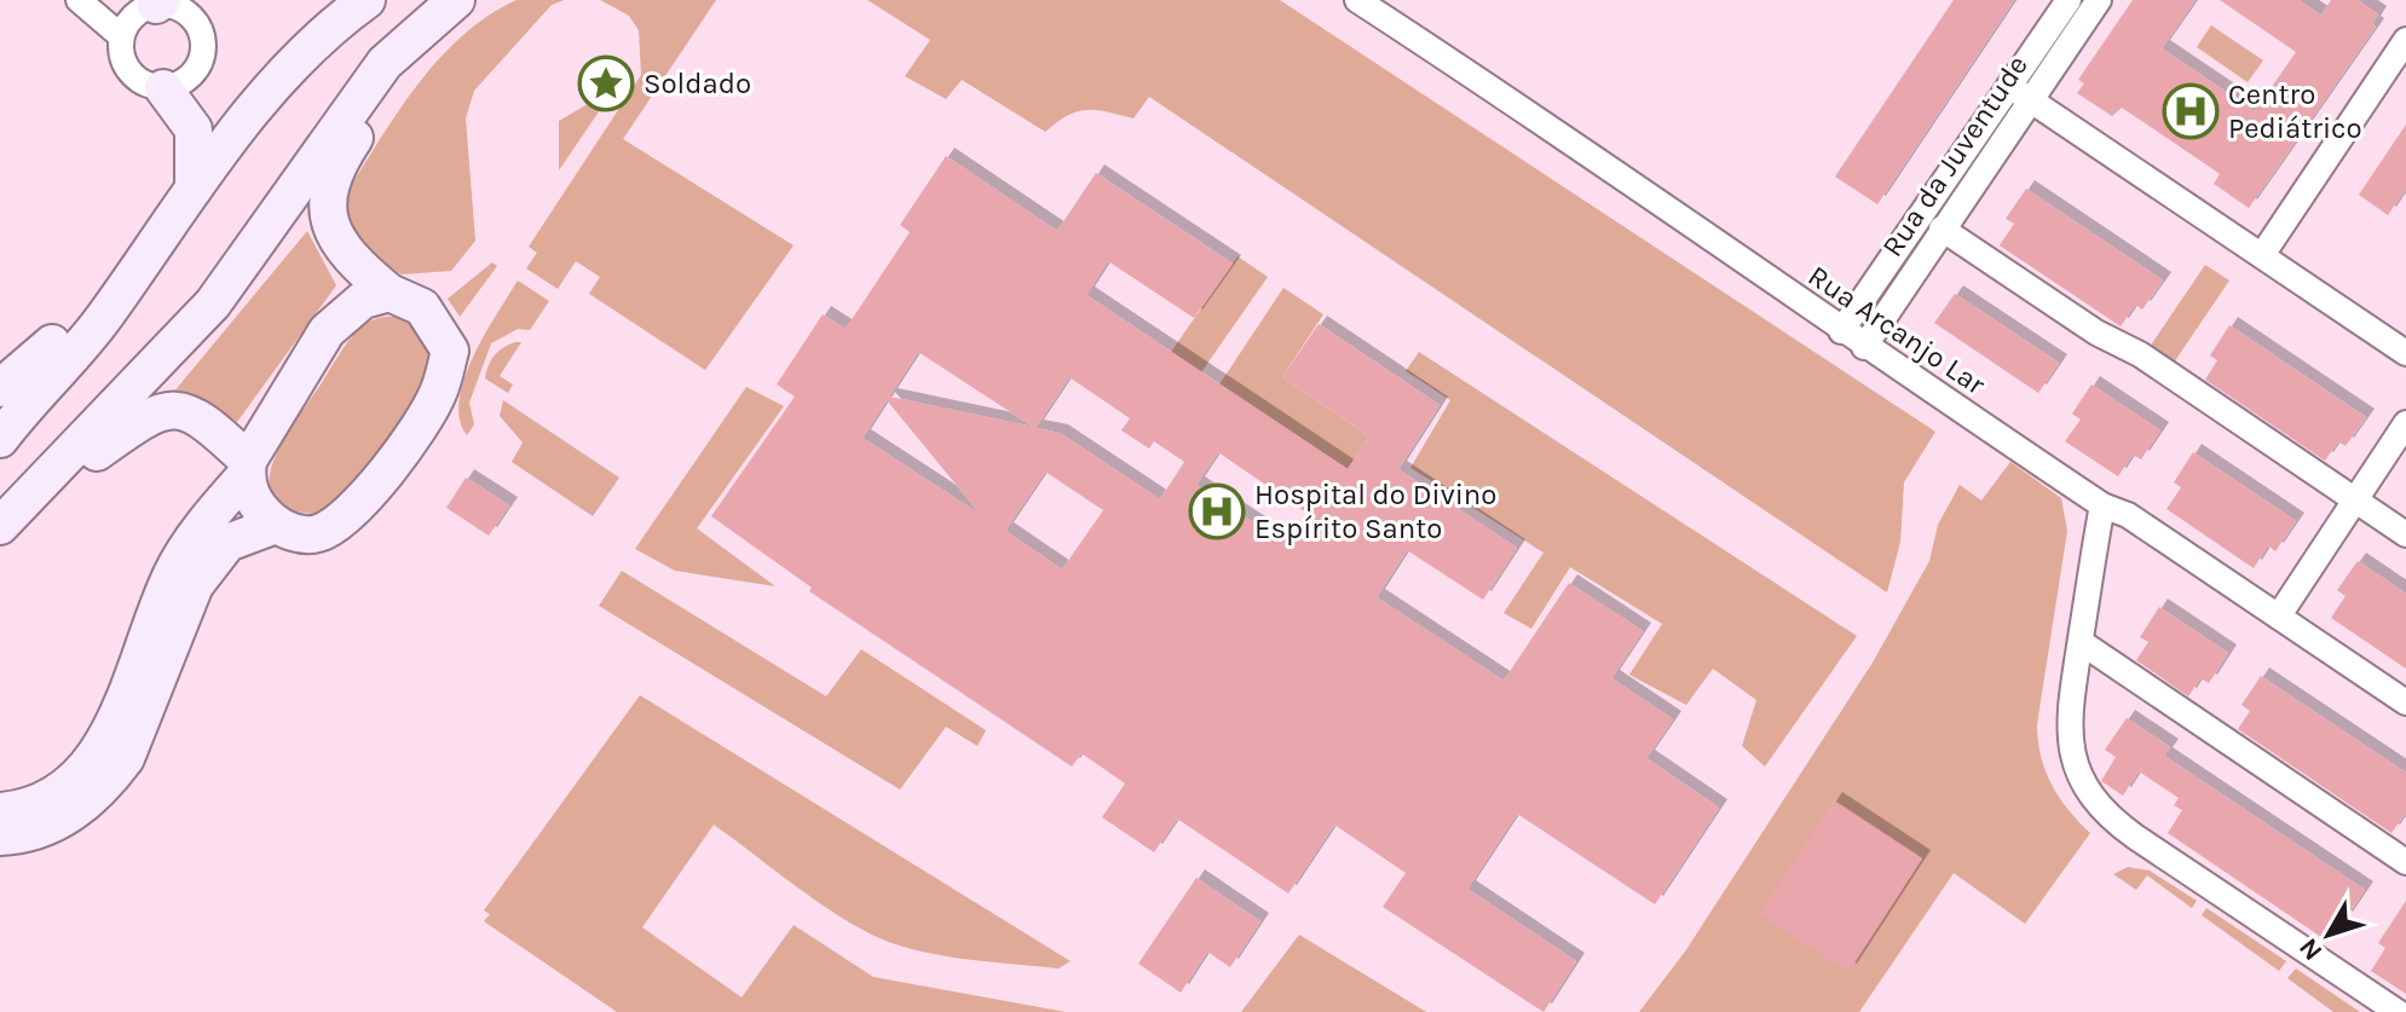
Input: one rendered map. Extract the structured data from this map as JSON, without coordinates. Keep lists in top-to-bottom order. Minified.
{"streets":{"street":["Rua da Juventude","Rua Arcanjo Lar"]},"crossings":[["Rua da Juventude","Rua Arcanjo Lar"]],"places":{"place":["Soldado"],"hospital":["Centro Pediátrico","Hospital do Divino Espírito Santo"]},"north":"bottom left"}
